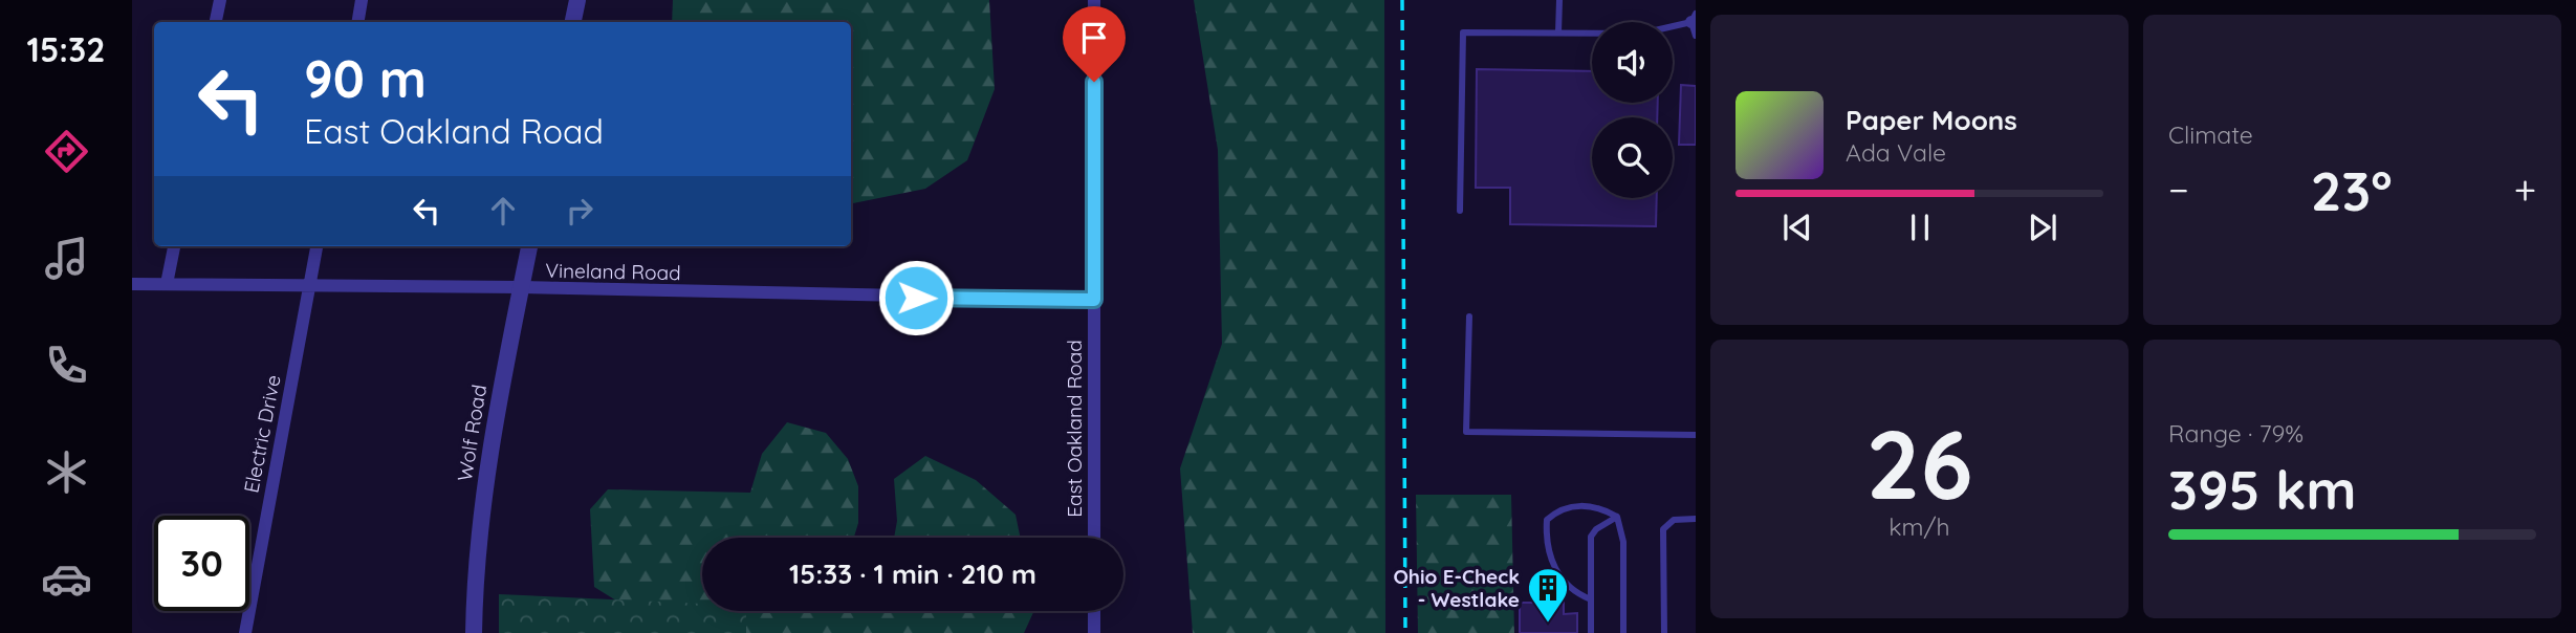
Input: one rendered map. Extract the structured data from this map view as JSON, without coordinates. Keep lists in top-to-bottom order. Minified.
{"streets":{"street":["Vineland Road","East Oakland Road","Wolf Road","Electric Drive"]},"crossings":[["Vineland Road","East Oakland Road"],["Vineland Road","Wolf Road"],["Vineland Road","Electric Drive"]],"places":{"building":["Ohio E-Check - Westlake"]},"page":{"tabs":"15:32","tile":["Climate",["26","km/h"],["Range · 79%","395 km"]],"turn":["90 m","East Oakland Road"],"song":["Paper Moons","Ada Vale"],"heat":["−","23°","+"],"limit":"30","trip":"15:33 · 1 min · 210 m"}}
